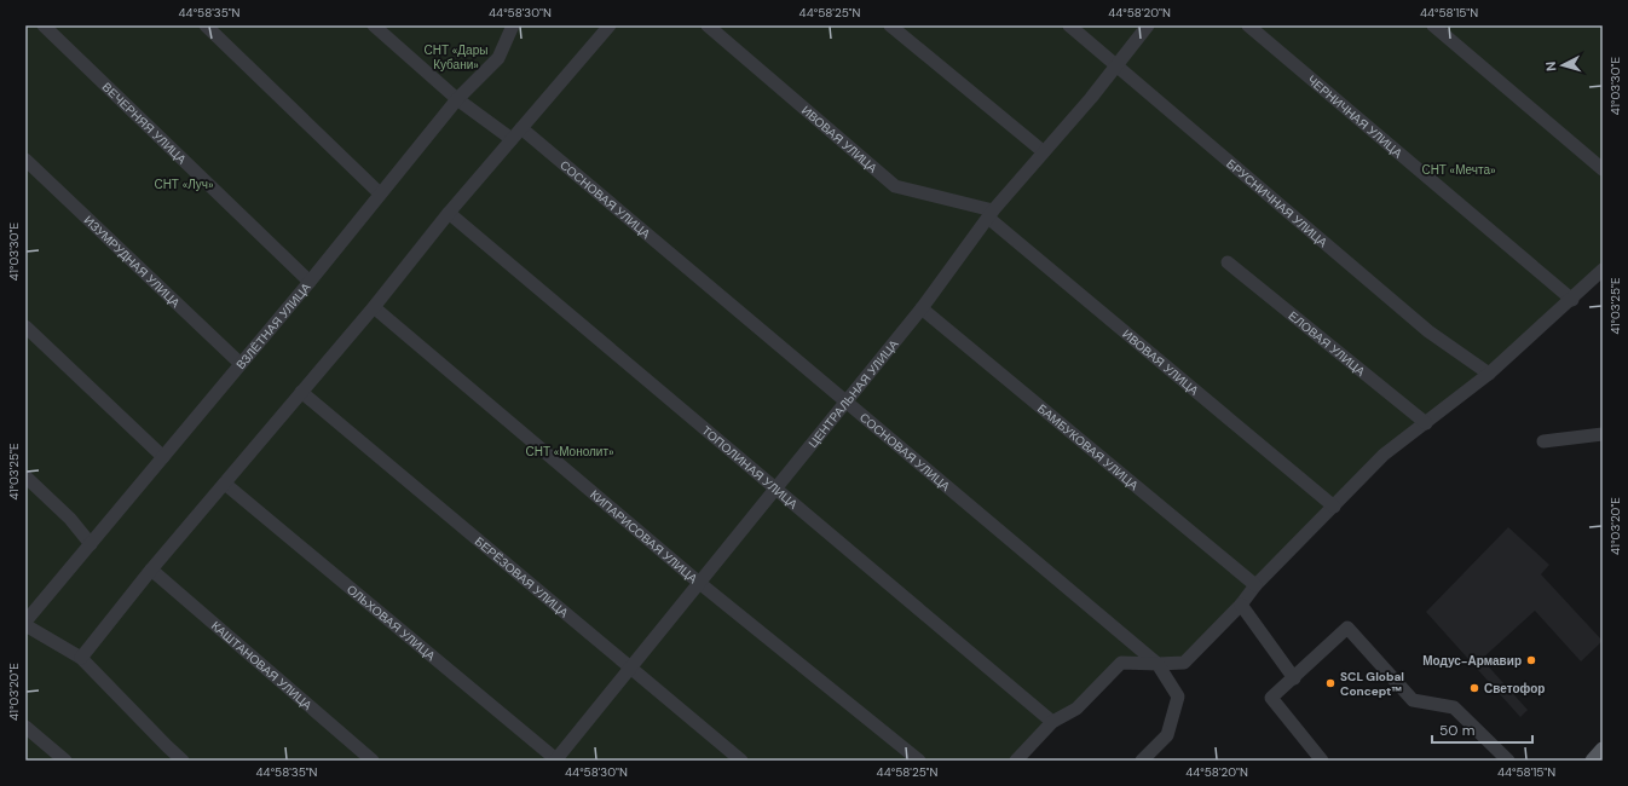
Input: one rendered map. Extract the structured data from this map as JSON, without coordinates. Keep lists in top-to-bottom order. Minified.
{"streets":{"street":["ЧЕРНИЧНАЯ УЛИЦА","ВЕЧЕРНЯЯ УЛИЦА","ИВОВАЯ УЛИЦА","СОСНОВАЯ УЛИЦА","БРУСНИЧНАЯ УЛИЦА","ИЗУМРУДНАЯ УЛИЦА","ВЗЛЁТНАЯ УЛИЦА","ЕЛОВАЯ УЛИЦА","ЦЕНТРАЛЬНАЯ УЛИЦА","БАМБУКОВАЯ УЛИЦА","ТОПОЛИНАЯ УЛИЦА","КИПАРИСОВАЯ УЛИЦА","БЕРЁЗОВАЯ УЛИЦА","ОЛЬХОВАЯ УЛИЦА","КАШТАНОВАЯ УЛИЦА"]},"crossings":[["ВЕЧЕРНЯЯ УЛИЦА","ВЗЛЁТНАЯ УЛИЦА"],["ИВОВАЯ УЛИЦА","ЦЕНТРАЛЬНАЯ УЛИЦА"],["СОСНОВАЯ УЛИЦА","ЦЕНТРАЛЬНАЯ УЛИЦА"],["БРУСНИЧНАЯ УЛИЦА","ЦЕНТРАЛЬНАЯ УЛИЦА"],["ИЗУМРУДНАЯ УЛИЦА","ВЗЛЁТНАЯ УЛИЦА"],["ЦЕНТРАЛЬНАЯ УЛИЦА","БАМБУКОВАЯ УЛИЦА"],["ЦЕНТРАЛЬНАЯ УЛИЦА","ТОПОЛИНАЯ УЛИЦА"],["ЦЕНТРАЛЬНАЯ УЛИЦА","КИПАРИСОВАЯ УЛИЦА"],["ЦЕНТРАЛЬНАЯ УЛИЦА","БЕРЁЗОВАЯ УЛИЦА"],["ЦЕНТРАЛЬНАЯ УЛИЦА","ОЛЬХОВАЯ УЛИЦА"]],"parks":["СНТ «Дары Кубани»","СНТ «Мечта»","СНТ «Луч»","СНТ «Монолит»"],"places":["Модус-Армавир","SCL Global Concept™","Светофор"],"scale_bar":"50 m","north":"left","coordinates":["44°58'35\"N","44°58'30\"N","44°58'25\"N","44°58'20\"N","44°58'15\"N","41°03'30\"E","41°03'25\"E","41°03'20\"E"]}
